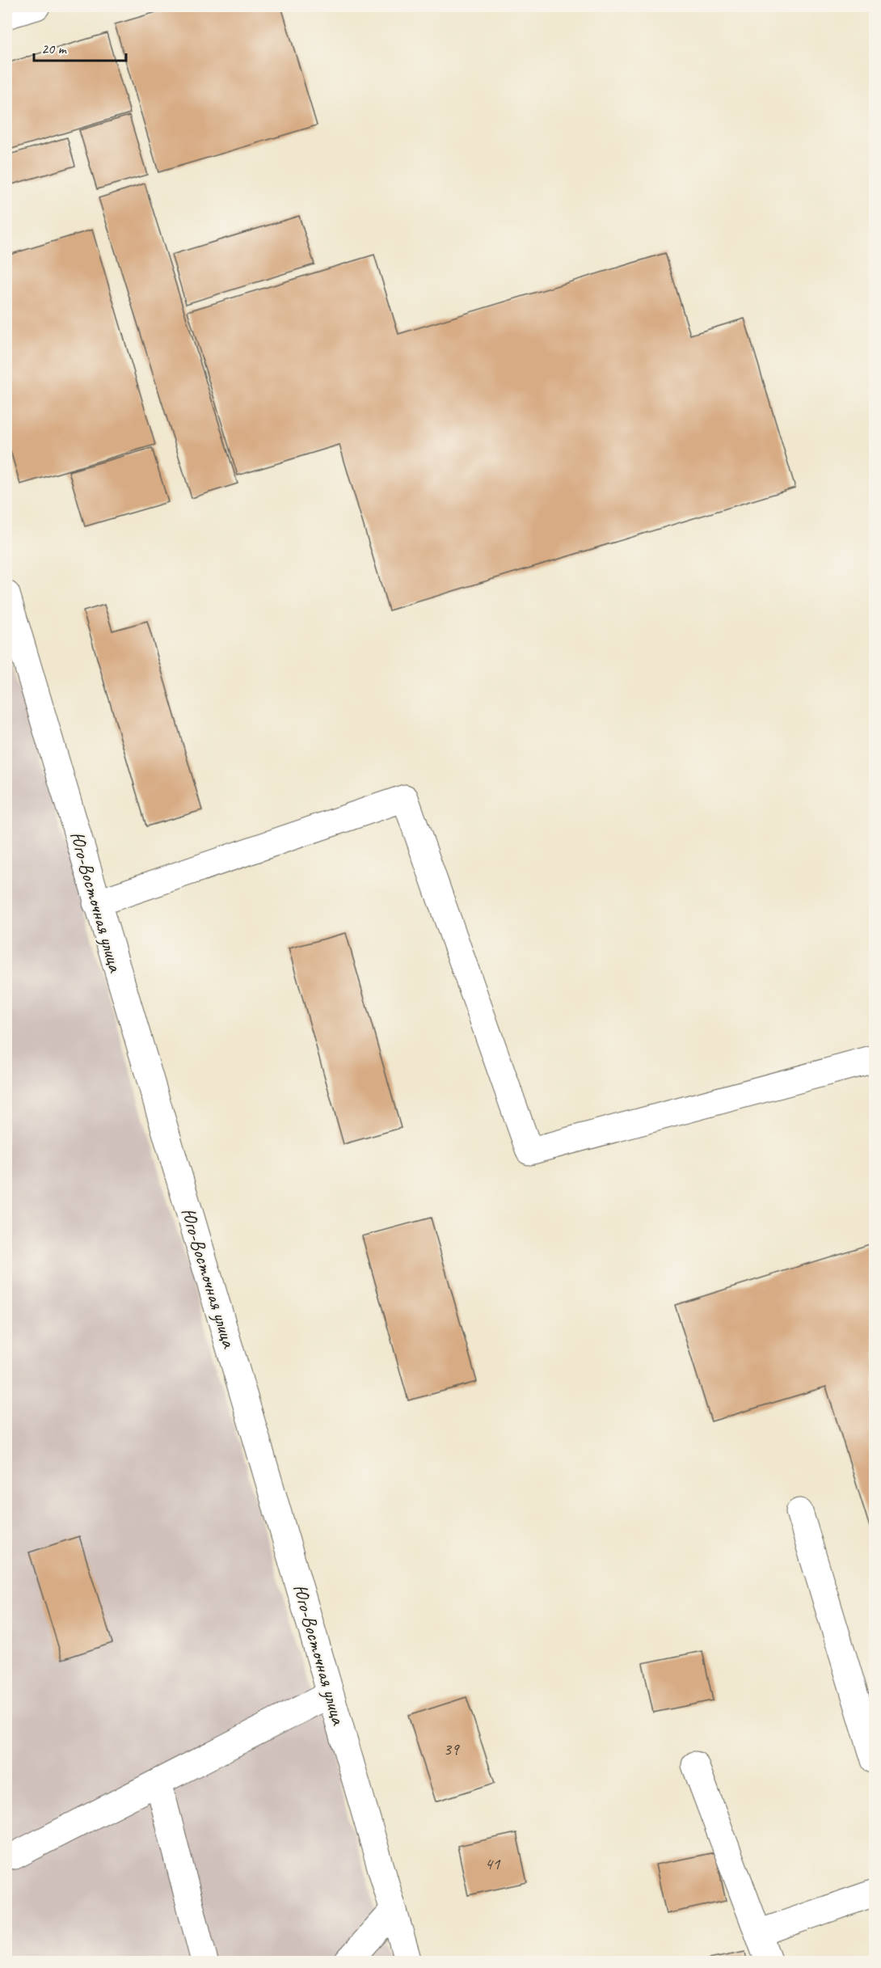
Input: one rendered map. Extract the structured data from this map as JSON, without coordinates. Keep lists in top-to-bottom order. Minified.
{"streets":{"street":["Юго-Восточная улица"]},"house_numbers":["39","41"],"scale_bar":"20 m"}
